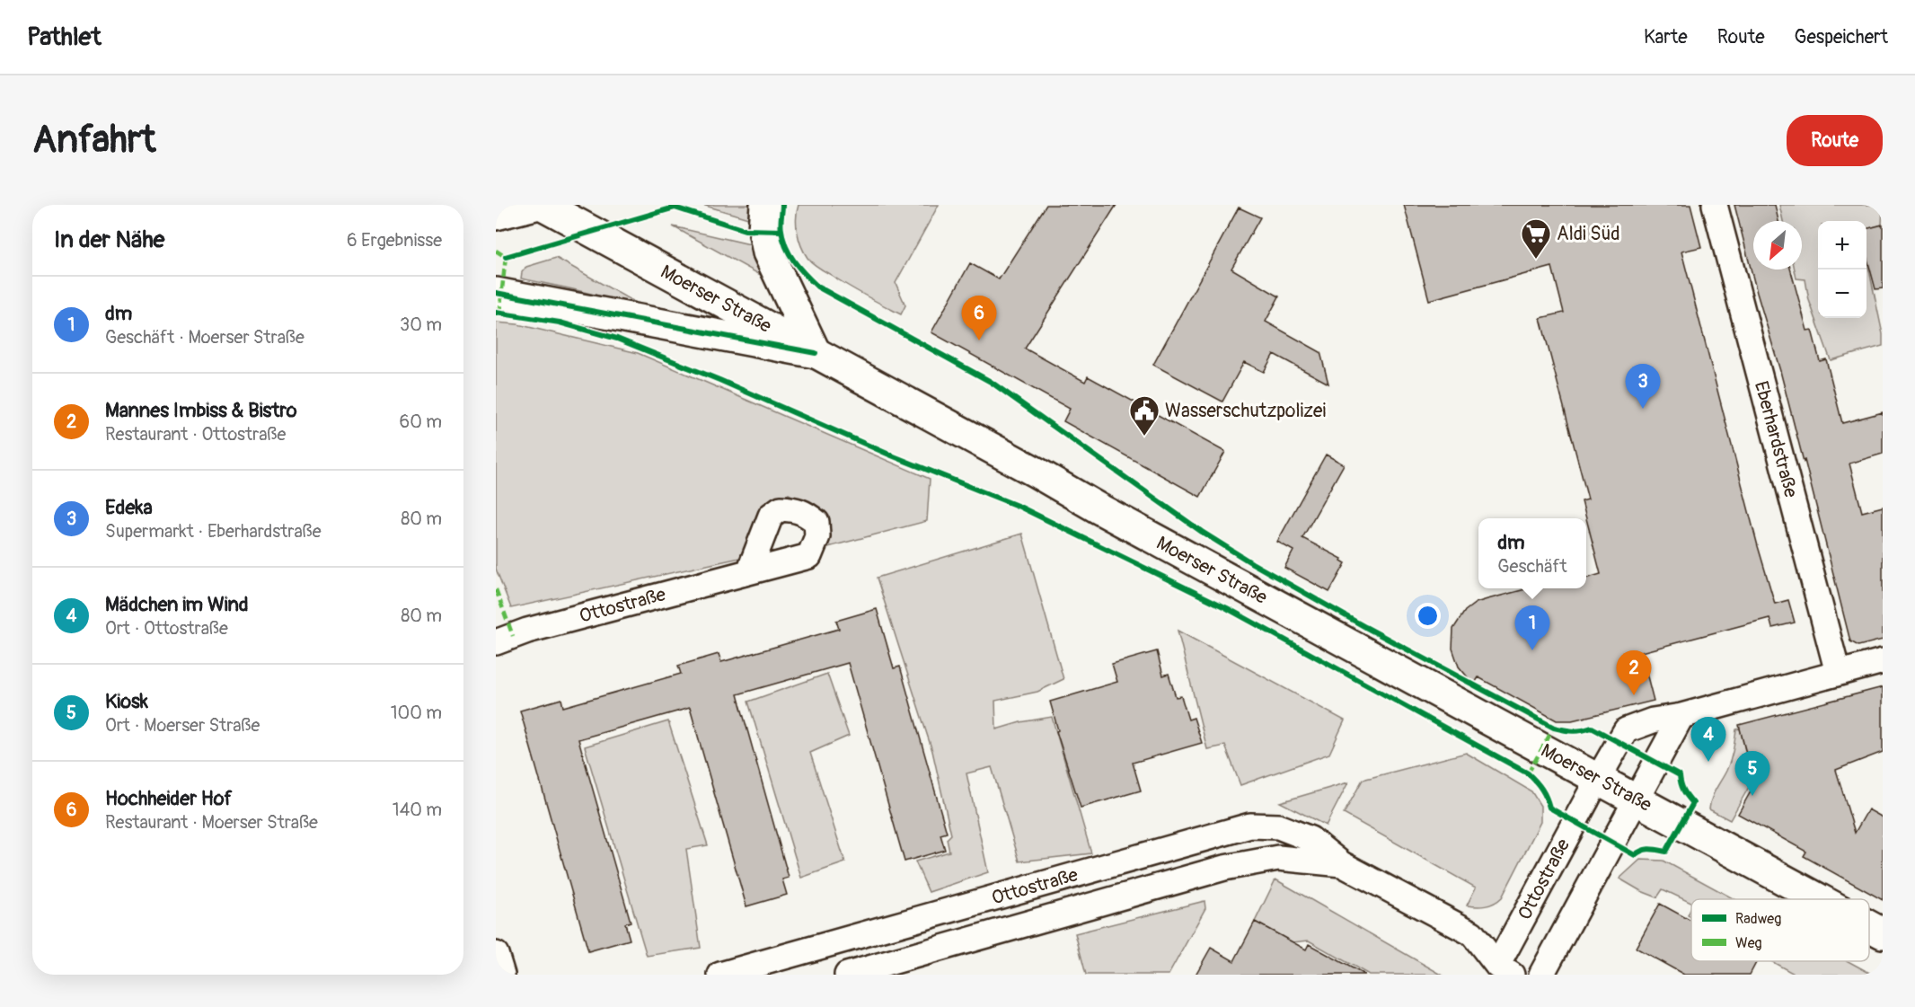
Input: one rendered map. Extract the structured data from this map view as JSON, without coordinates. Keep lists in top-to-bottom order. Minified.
{"streets":{"main road":["Moerser Straße"],"street":["Eberhardstraße","Ottostraße"]},"crossings":[["Moerser Straße","Ottostraße"],["Eberhardstraße","Ottostraße"]],"places":{"supermarket":["Aldi Süd"],"public building":["Wasserschutzpolizei"]},"legend":["Radweg","Weg"],"north":"bottom left","page":{"header":"Pathlet","nav":["Karte","Route","Gespeichert"],"buttons":"Route","title":"Anfahrt","heading":["In der Nähe","6 Ergebnisse"],"map_buttons":["+","−"],"list":[{"mark":"1","name":"dm","note":"Geschäft · Moerser Straße","value":"30 m"},{"mark":"2","name":"Mannes Imbiss & Bistro","note":"Restaurant · Ottostraße","value":"60 m"},{"mark":"3","name":"Edeka","note":"Supermarkt · Eberhardstraße","value":"80 m"},{"mark":"4","name":"Mädchen im Wind","note":"Ort · Ottostraße","value":"80 m"},{"mark":"5","name":"Kiosk","note":"Ort · Moerser Straße","value":"100 m"},{"mark":"6","name":"Hochheider Hof","note":"Restaurant · Moerser Straße","value":"140 m"}],"pins":["6","3","1","2","4","5"],"popup":["dm","Geschäft"]}}
